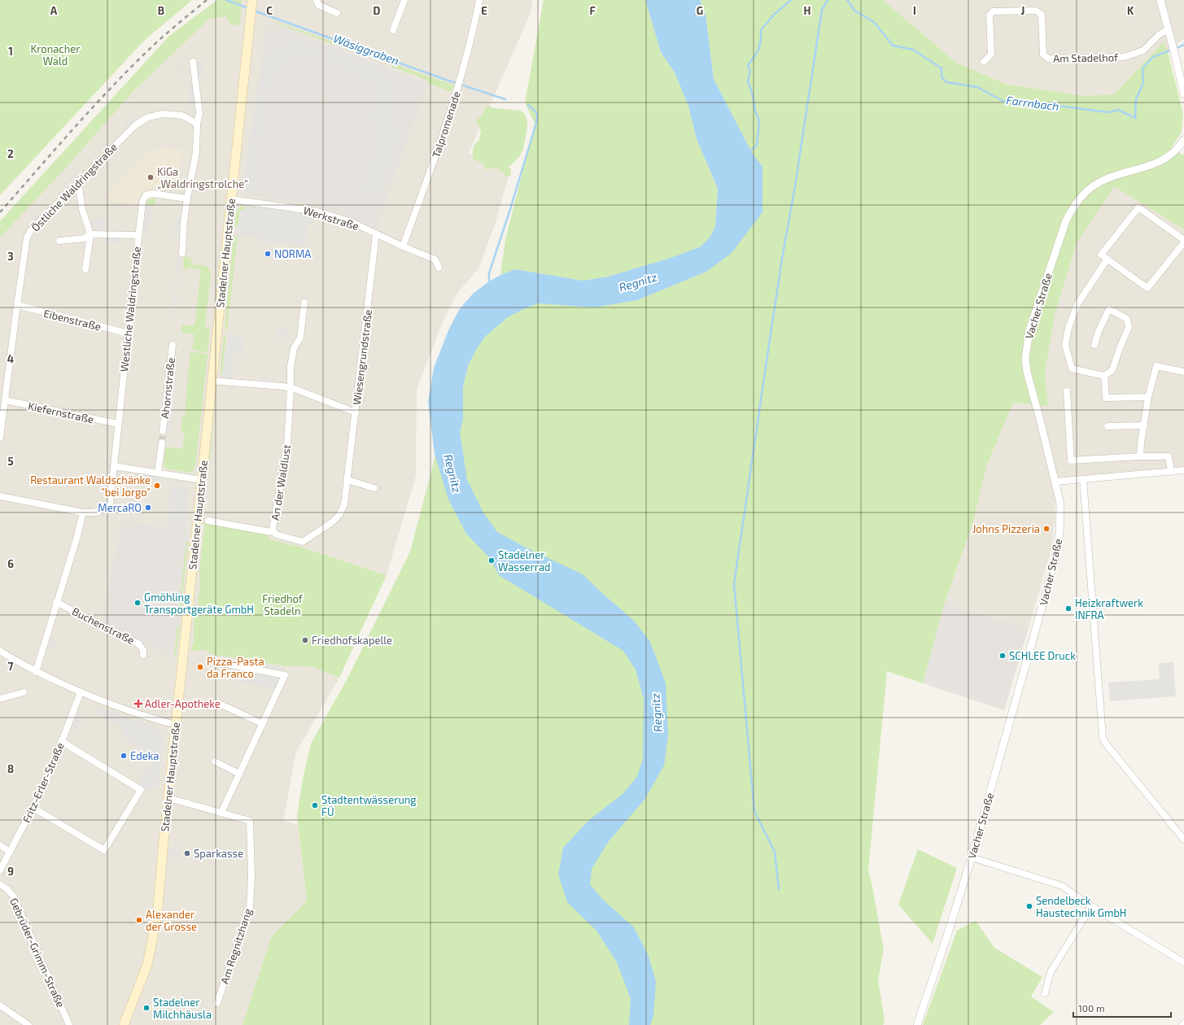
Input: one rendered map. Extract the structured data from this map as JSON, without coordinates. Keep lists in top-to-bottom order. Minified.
{"streets":{"main road":["Stadelner Hauptstraße"],"street":["Am Stadelhof","Talpromenade","Östliche Waldringstraße","Werkstraße","Vacher Straße","Westliche Waldringstraße","Eibenstraße","Wiesengrundstraße","Ahornstraße","Kiefernstraße","An der Waldlust","Buchenstraße","Fritz-Erler-Straße","Am Regnitzhang","Gebrüder-Grimm-Straße"]},"crossings":[["Talpromenade","Werkstraße"],["Östliche Waldringstraße","Eibenstraße"],["Östliche Waldringstraße","Kiefernstraße"],["Werkstraße","Stadelner Hauptstraße"],["Werkstraße","Wiesengrundstraße"],["Stadelner Hauptstraße","Am Regnitzhang"],["Westliche Waldringstraße","Eibenstraße"],["Westliche Waldringstraße","Kiefernstraße"],["Wiesengrundstraße","An der Waldlust"]],"water":["Wäsiggraben","Farrnbach","Regnitz"],"parks":["Kronacher Wald","Friedhof Stadeln"],"places":{"other":["KiGa „Waldringstrolche“","NORMA","Restaurant Waldschänke \"bei Jorgo\"","MercaRO","Johns Pizzeria","Stadelner Wasserrad","Gmöhling Transportgeräte GmbH","Heizkraftwerk INFRA","Friedhofskapelle","SCHLEE Druck","Pizza-Pasta da Franco","Edeka","Stadtentwässerung FÜ","Sparkasse","Sendelbeck Haustechnik GmbH","Alexander der Grosse","Stadelner Milchhäusla"],"health":["Adler-Apotheke"]},"scale_bar":"100 m","grid":{"columns":["A","B","C","D","E","F","G","H","I","J","K"],"rows":["1","2","3","4","5","6","7","8","9"]}}
